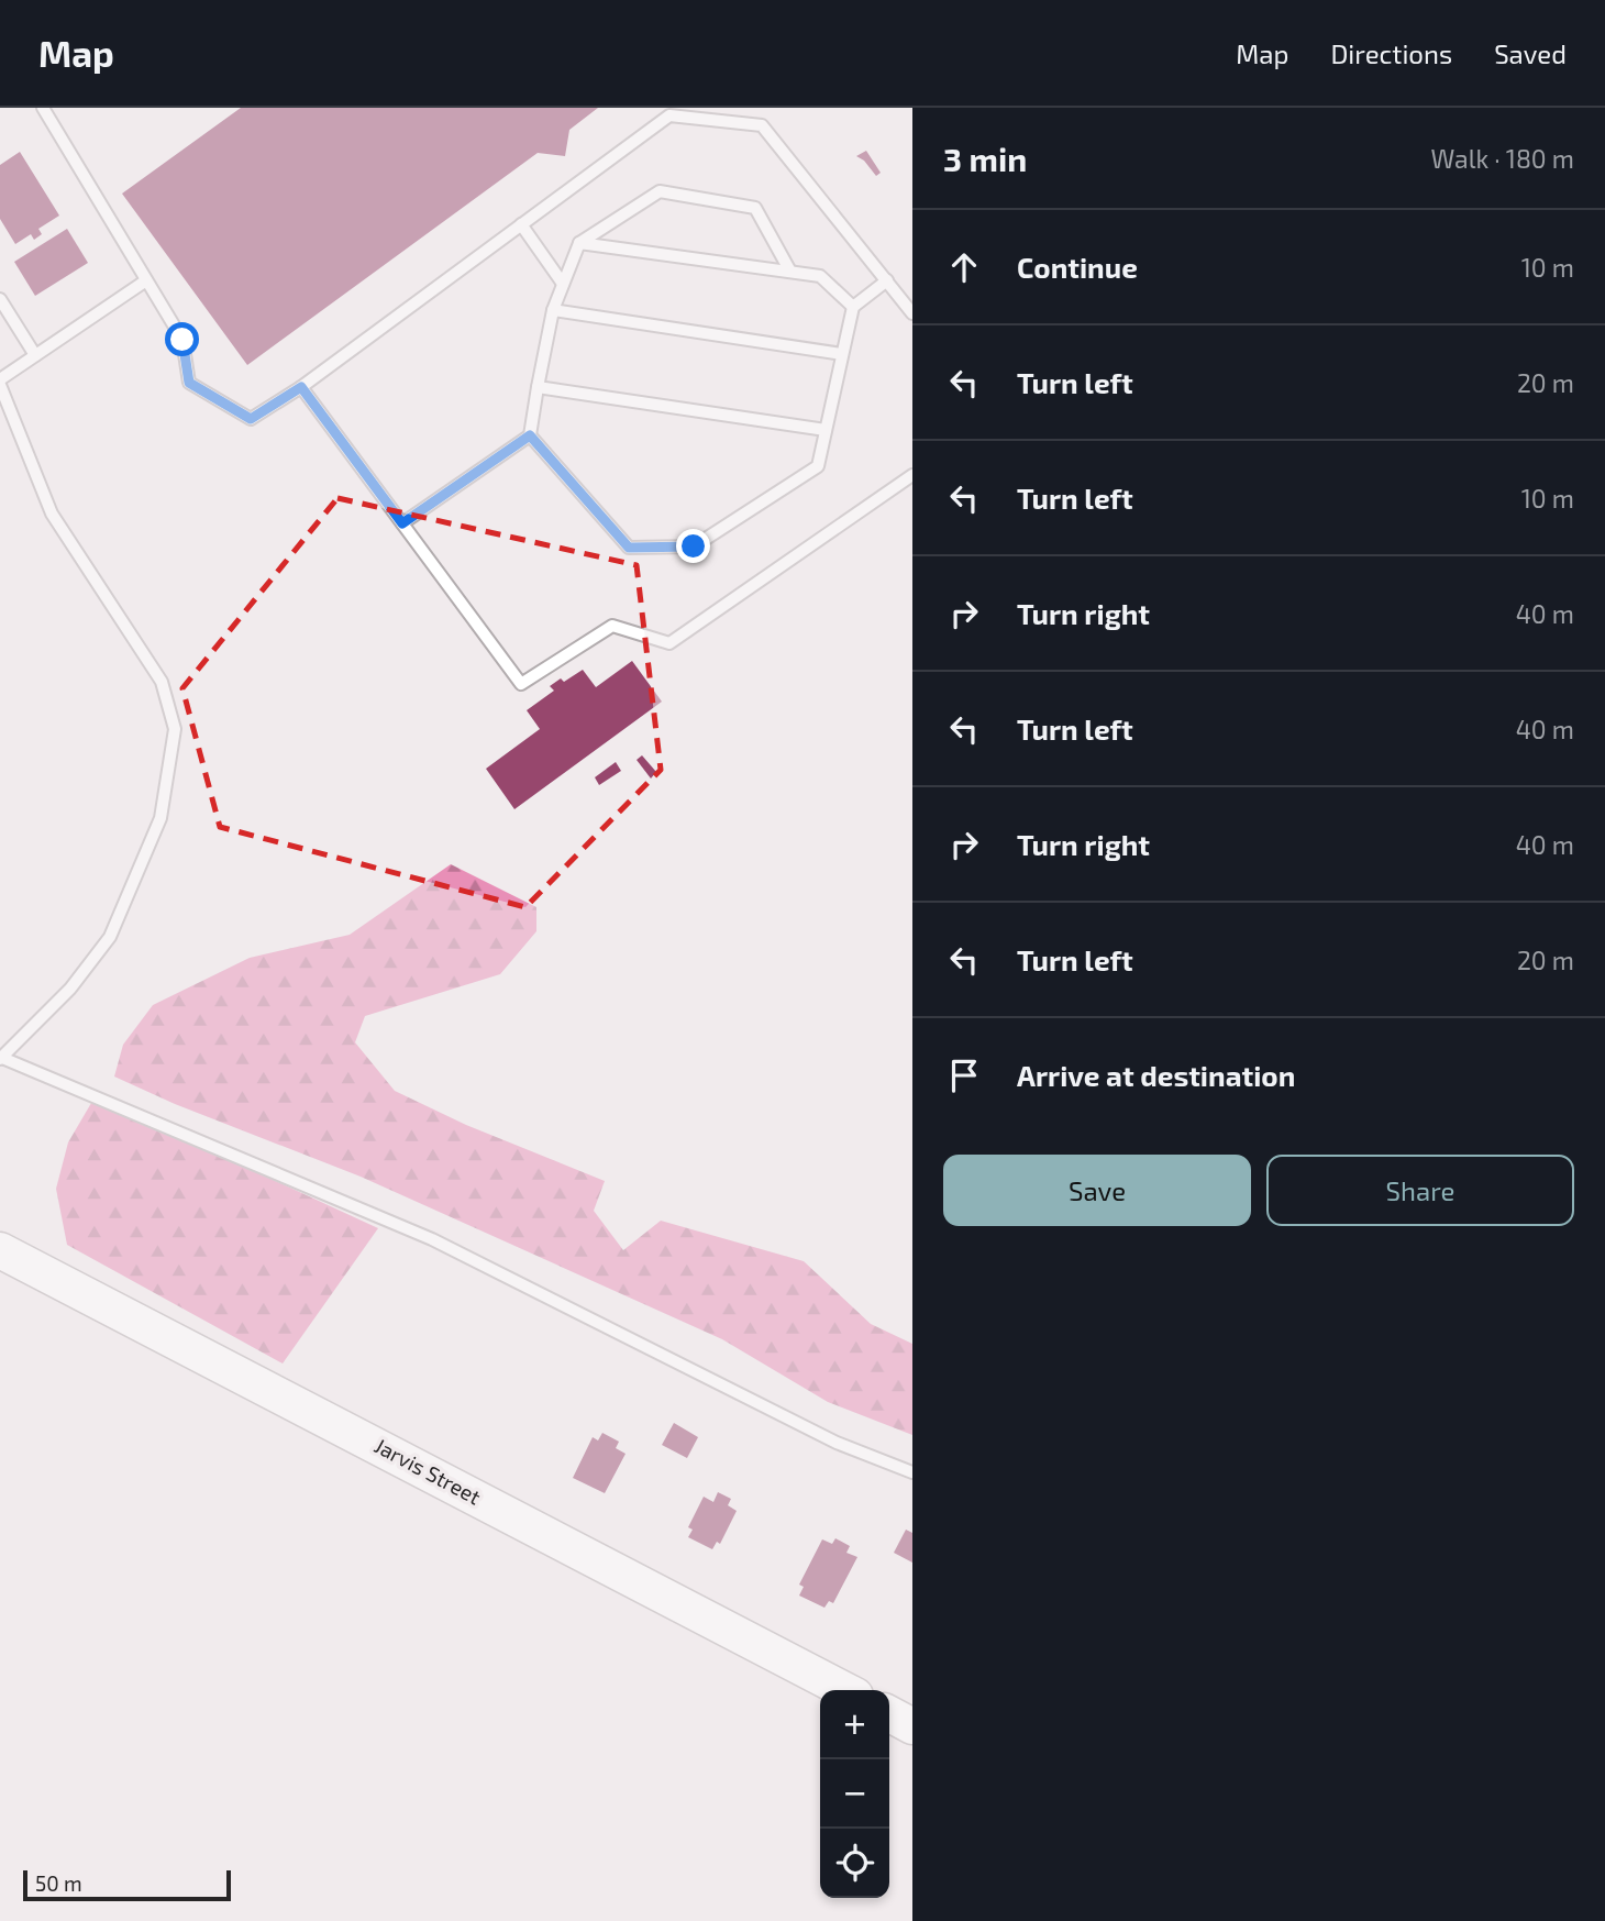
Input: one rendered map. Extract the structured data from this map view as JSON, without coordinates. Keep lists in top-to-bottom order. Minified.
{"streets":{"street":["Jarvis Street"]},"scale_bar":"50 m","page":{"header":"Map","nav":["Map","Directions","Saved"],"heading":["3 min","Walk · 180 m"],"list":[["Continue","10 m"],["Turn left","20 m"],["Turn left","10 m"],["Turn right","40 m"],["Turn left","40 m"],["Turn right","40 m"],["Turn left","20 m"],"Arrive at destination"],"buttons":["Save","Share"],"map_buttons":["+","−"],"scale":"50 m"}}
